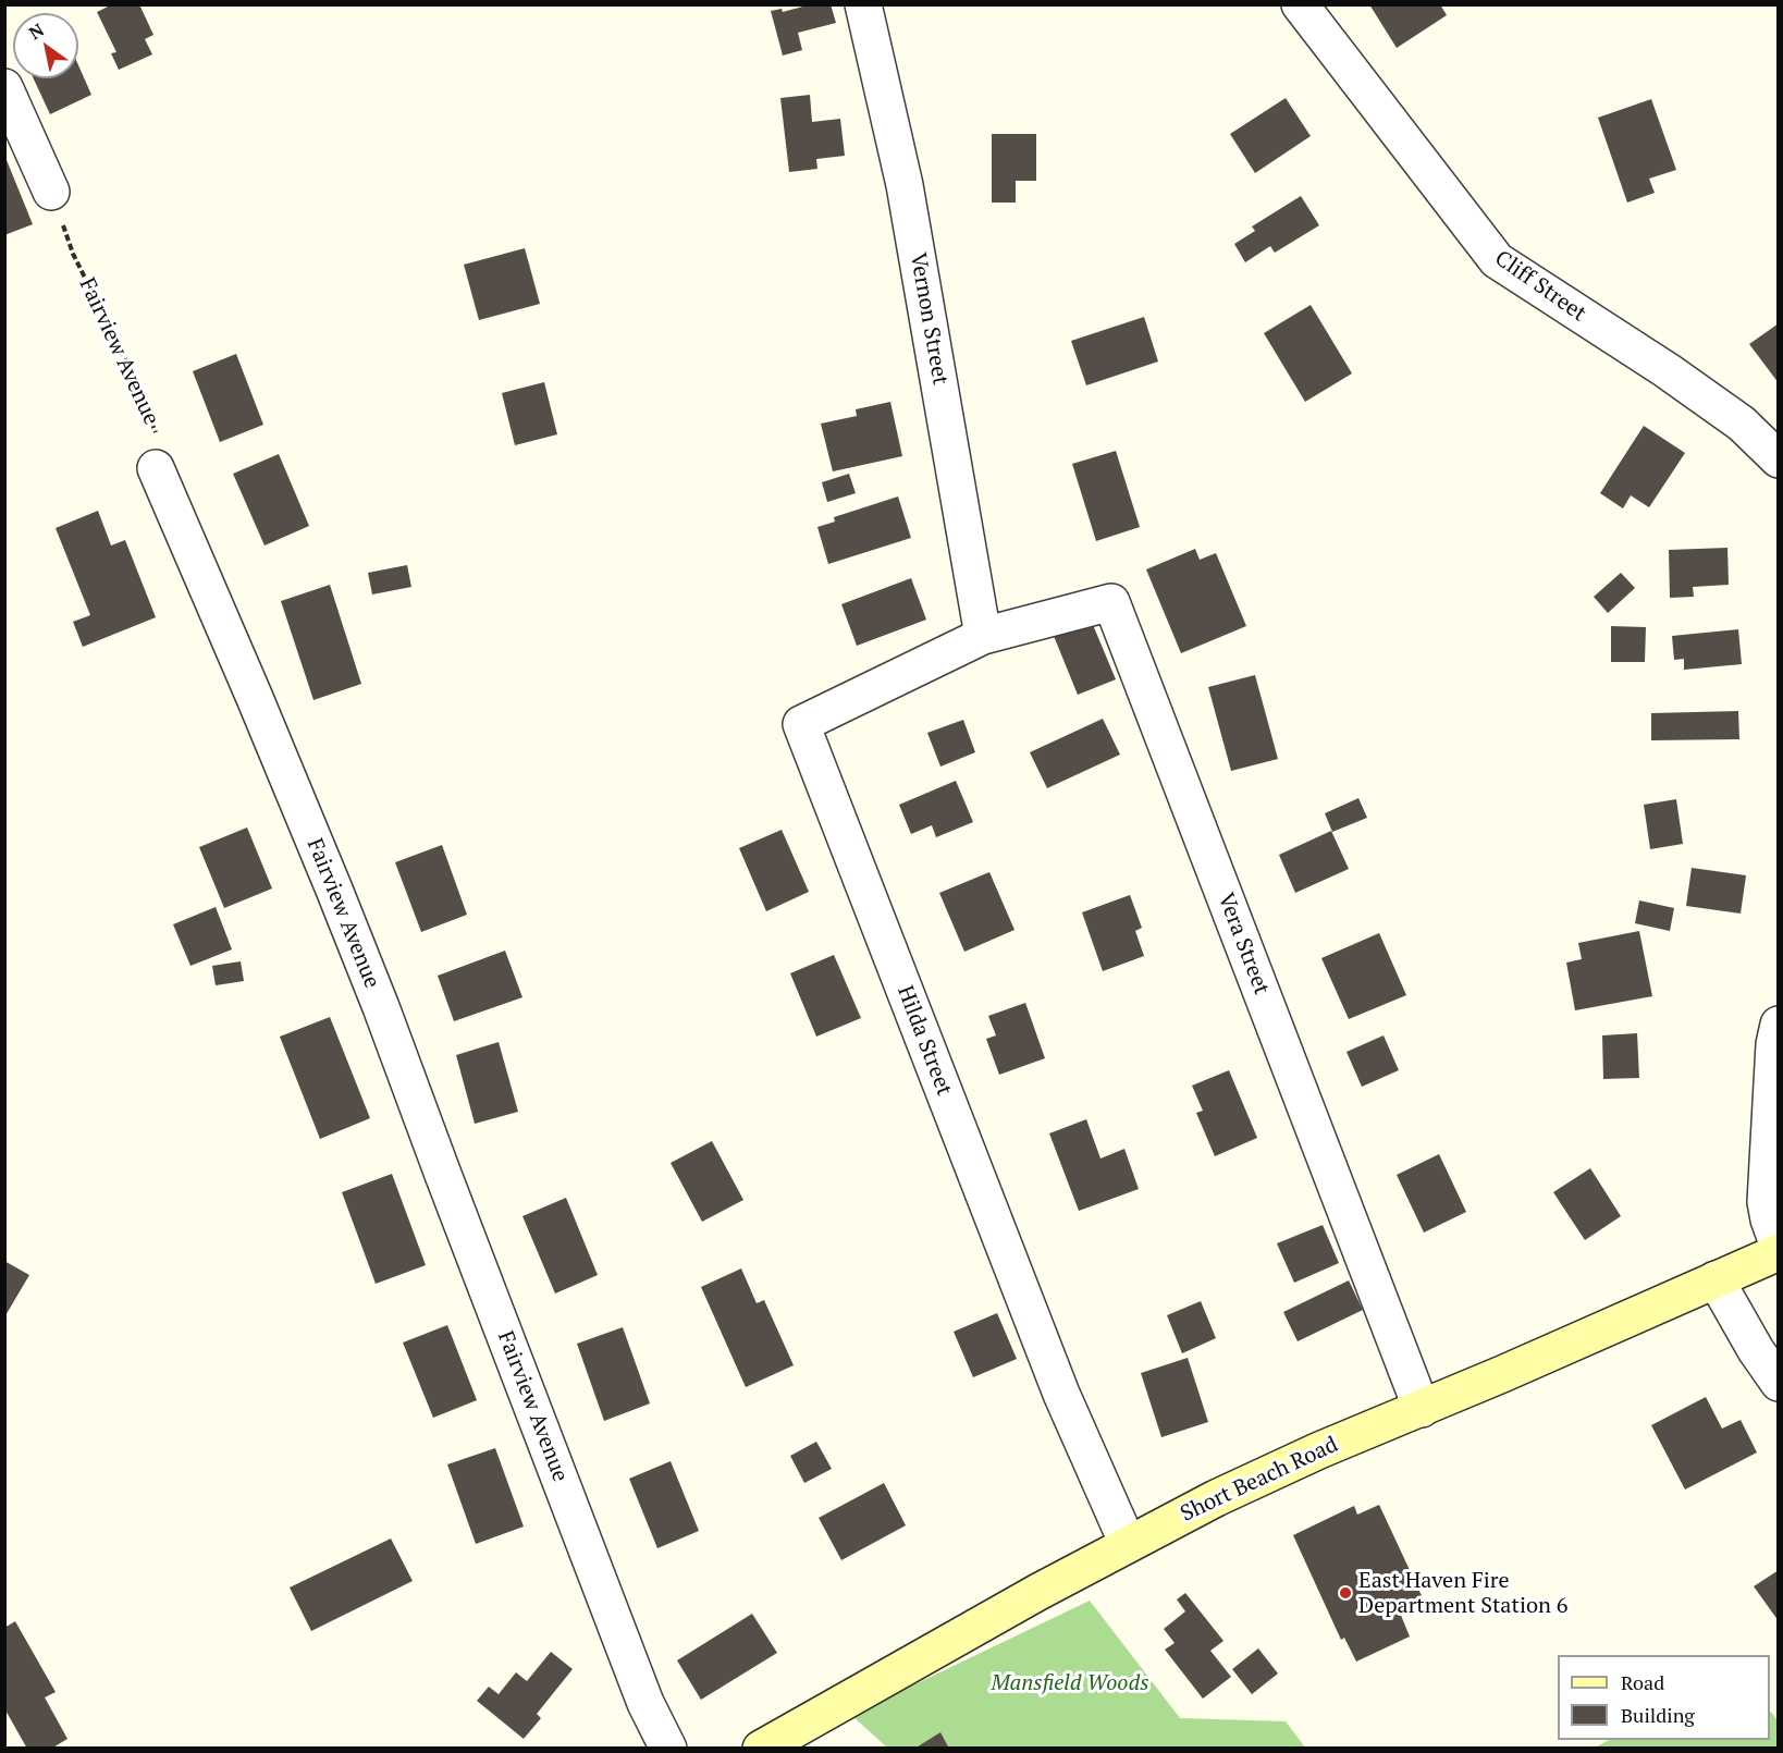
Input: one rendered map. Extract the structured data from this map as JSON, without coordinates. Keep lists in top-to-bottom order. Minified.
{"streets":{"main road":["Short Beach Road"],"street":["Cliff Street","Vernon Street","Fairview Avenue","Vera Street","Hilda Street"]},"crossings":[["Vernon Street","Vera Street"],["Vernon Street","Hilda Street"],["Vera Street","Hilda Street"],["Vera Street","Short Beach Road"],["Hilda Street","Short Beach Road"]],"parks":["Mansfield Woods"],"places":["East Haven Fire Department Station 6"],"legend":["Road","Building"],"north":"top left"}
